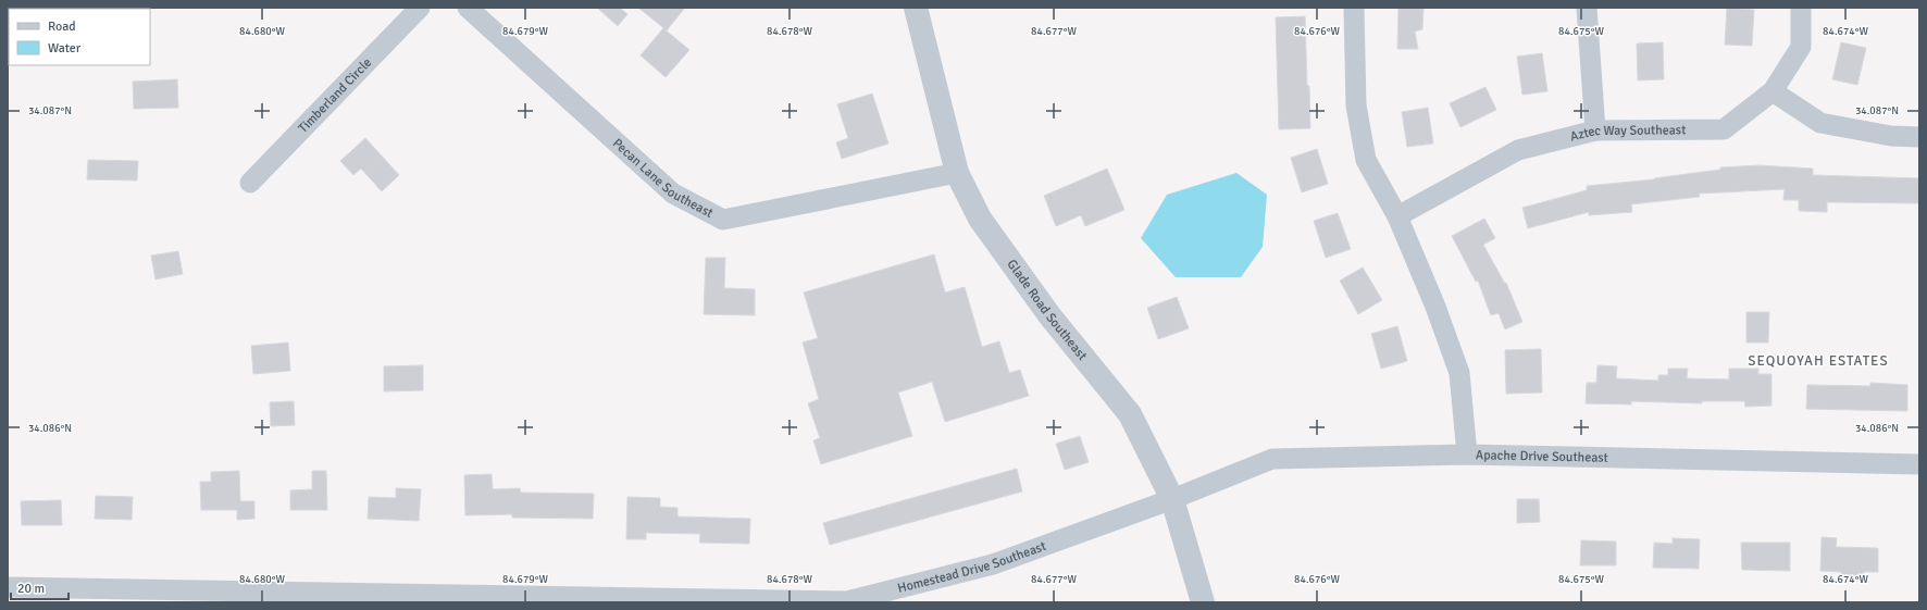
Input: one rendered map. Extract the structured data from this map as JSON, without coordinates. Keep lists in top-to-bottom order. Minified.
{"streets":{"street":["Timberland Circle","Aztec Way Southeast","Pecan Lane Southeast","Glade Road Southeast","Apache Drive Southeast","Homestead Drive Southeast"]},"crossings":[["Pecan Lane Southeast","Glade Road Southeast"],["Glade Road Southeast","Apache Drive Southeast"],["Glade Road Southeast","Homestead Drive Southeast"],["Apache Drive Southeast","Homestead Drive Southeast"]],"districts":["SEQUOYAH ESTATES"],"legend":["Road","Water"],"scale_bar":"20 m","coordinates":["84.680°W","84.679°W","84.678°W","84.677°W","84.676°W","84.675°W","84.674°W","34.087°N","34.086°N"]}
